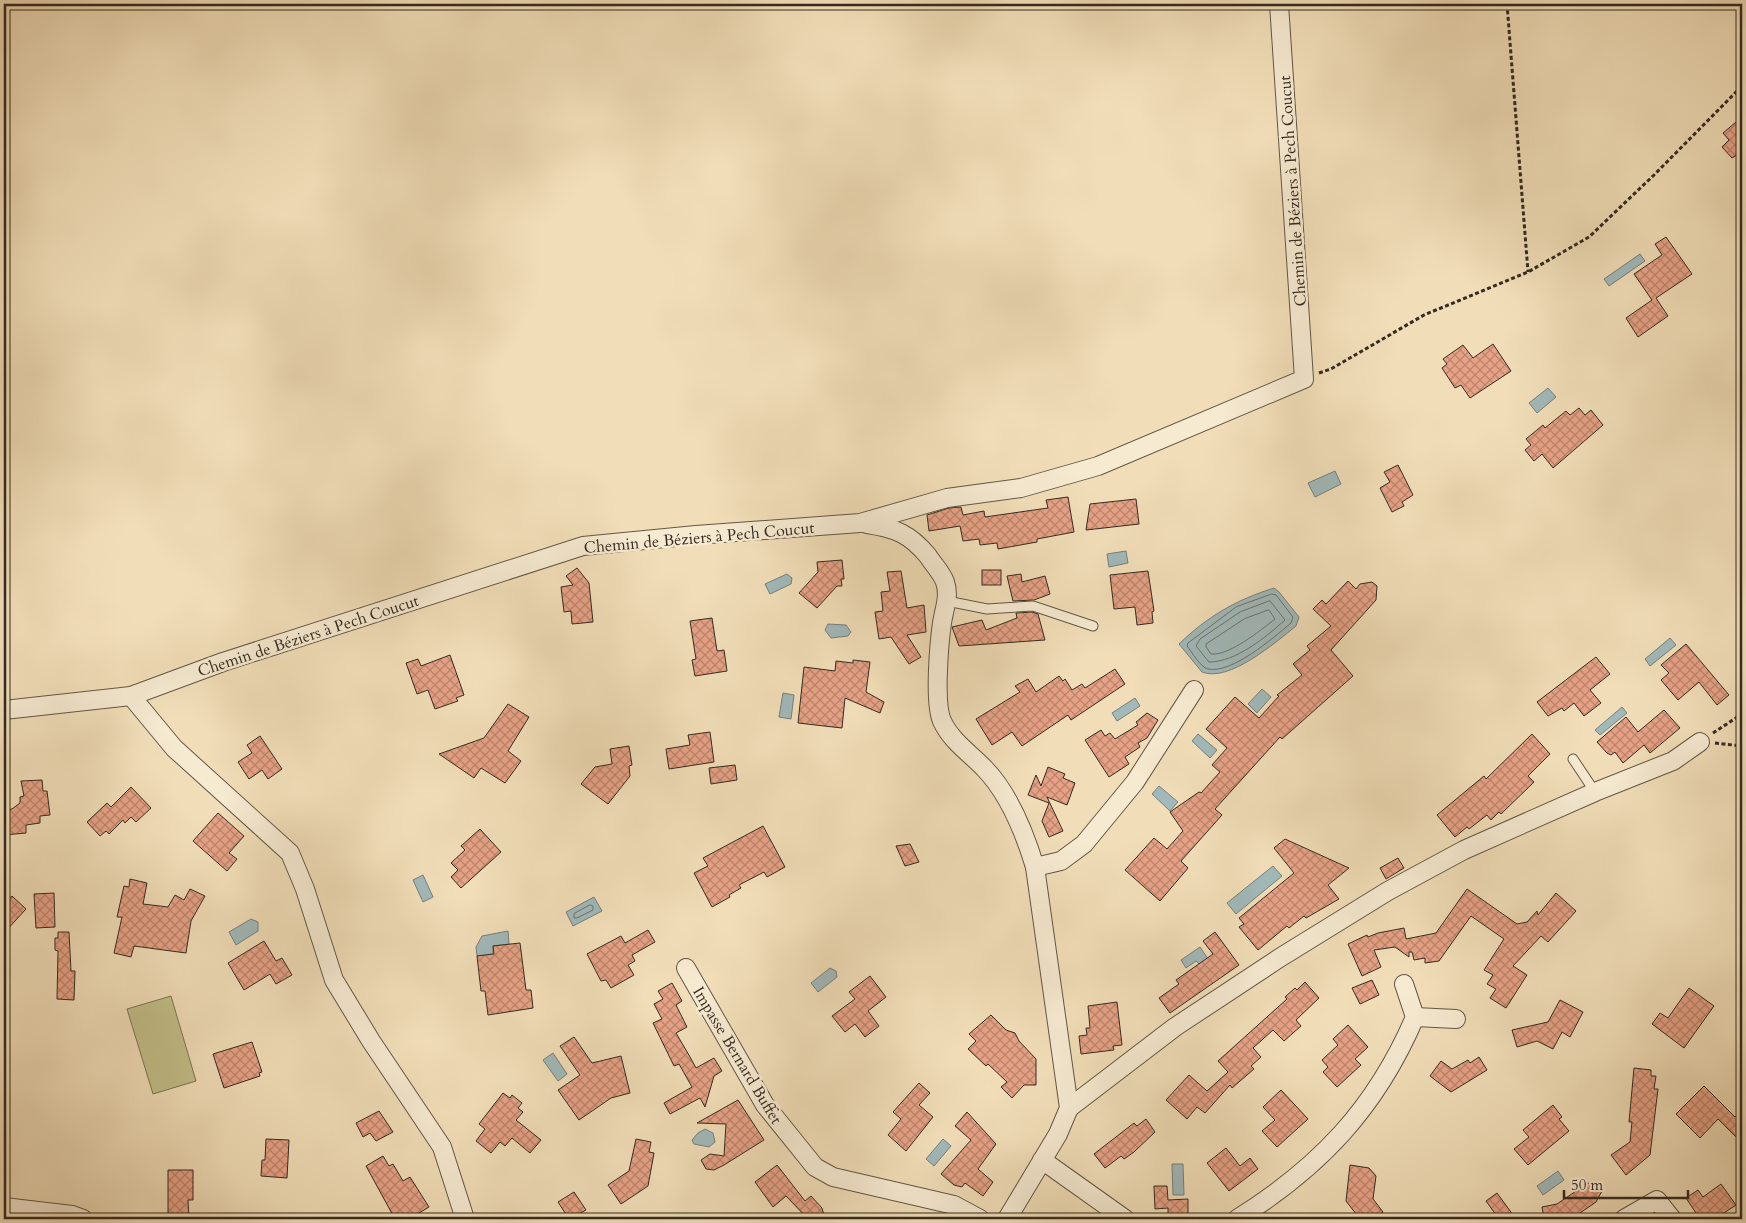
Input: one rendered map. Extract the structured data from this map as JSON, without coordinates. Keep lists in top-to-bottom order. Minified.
{"streets":{"street":["Chemin de Béziers à Pech Coucut","Impasse Bernard Buffet"]},"scale_bar":"50 m"}
